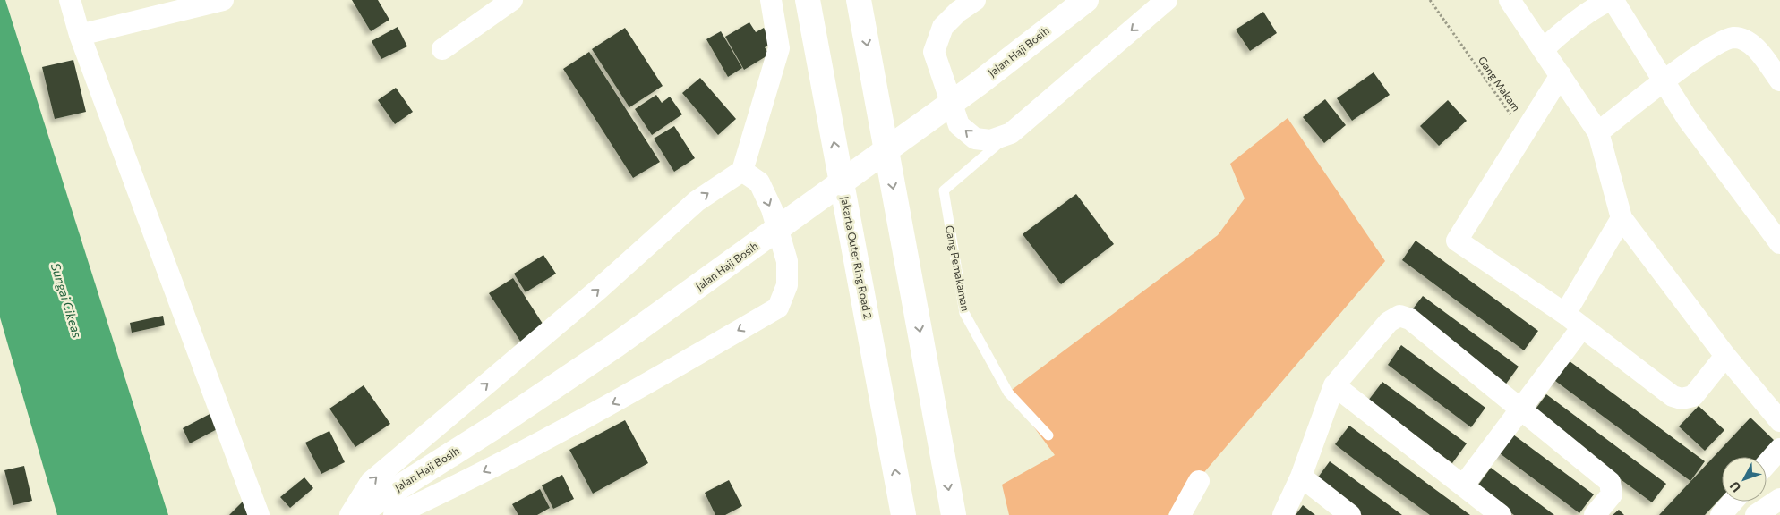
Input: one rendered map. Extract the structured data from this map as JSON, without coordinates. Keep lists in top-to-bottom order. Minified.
{"streets":{"main road":["Jalan Haji Bosih","Jakarta Outer Ring Road 2"],"lane":["Gang Pemakaman"],"path":["Gang Makam"]},"water":["Sungai Cikeas"],"north":"bottom left"}
